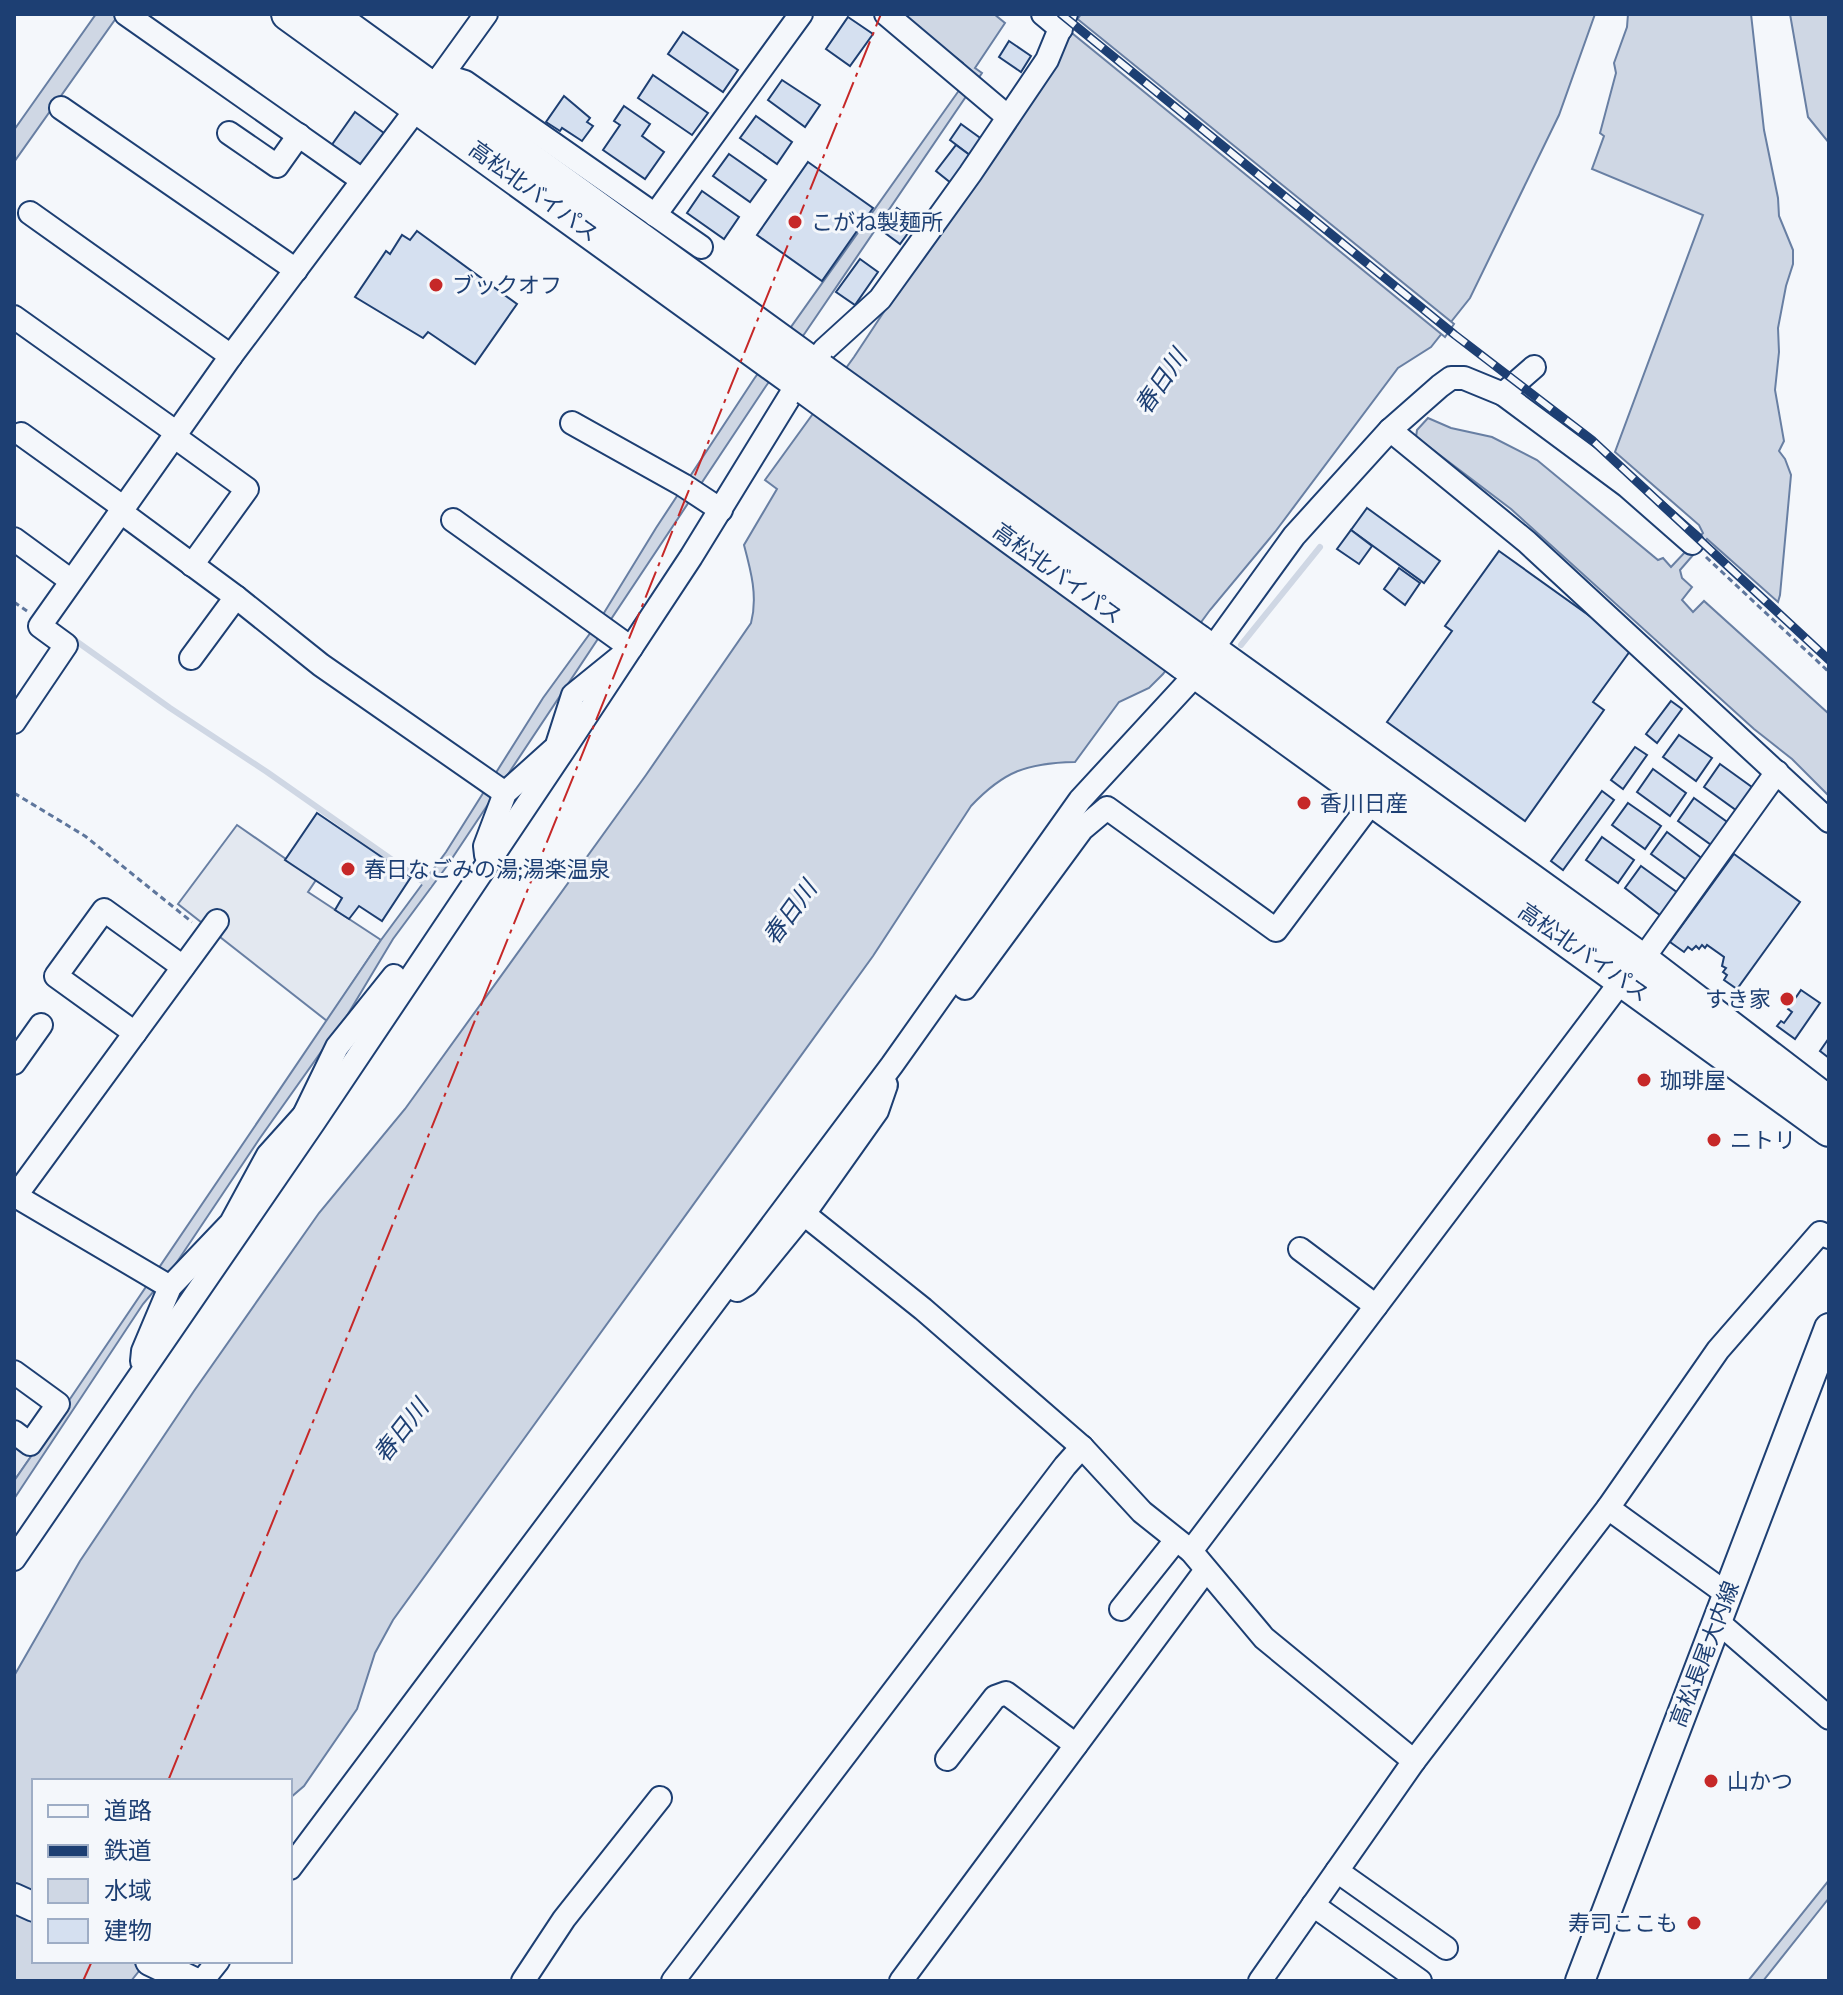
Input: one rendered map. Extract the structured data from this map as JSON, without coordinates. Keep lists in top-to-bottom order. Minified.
{"streets":{"highway":["高松北バイパス"],"main road":["高松長尾大内線"]},"water":["春日川"],"places":["こがね製麺所","ブックオフ","香川日産","春日なごみの湯;湯楽温泉","すき家","珈琲屋","ニトリ","山かつ","寿司ここも"],"legend":["道路","鉄道","水域","建物"]}
